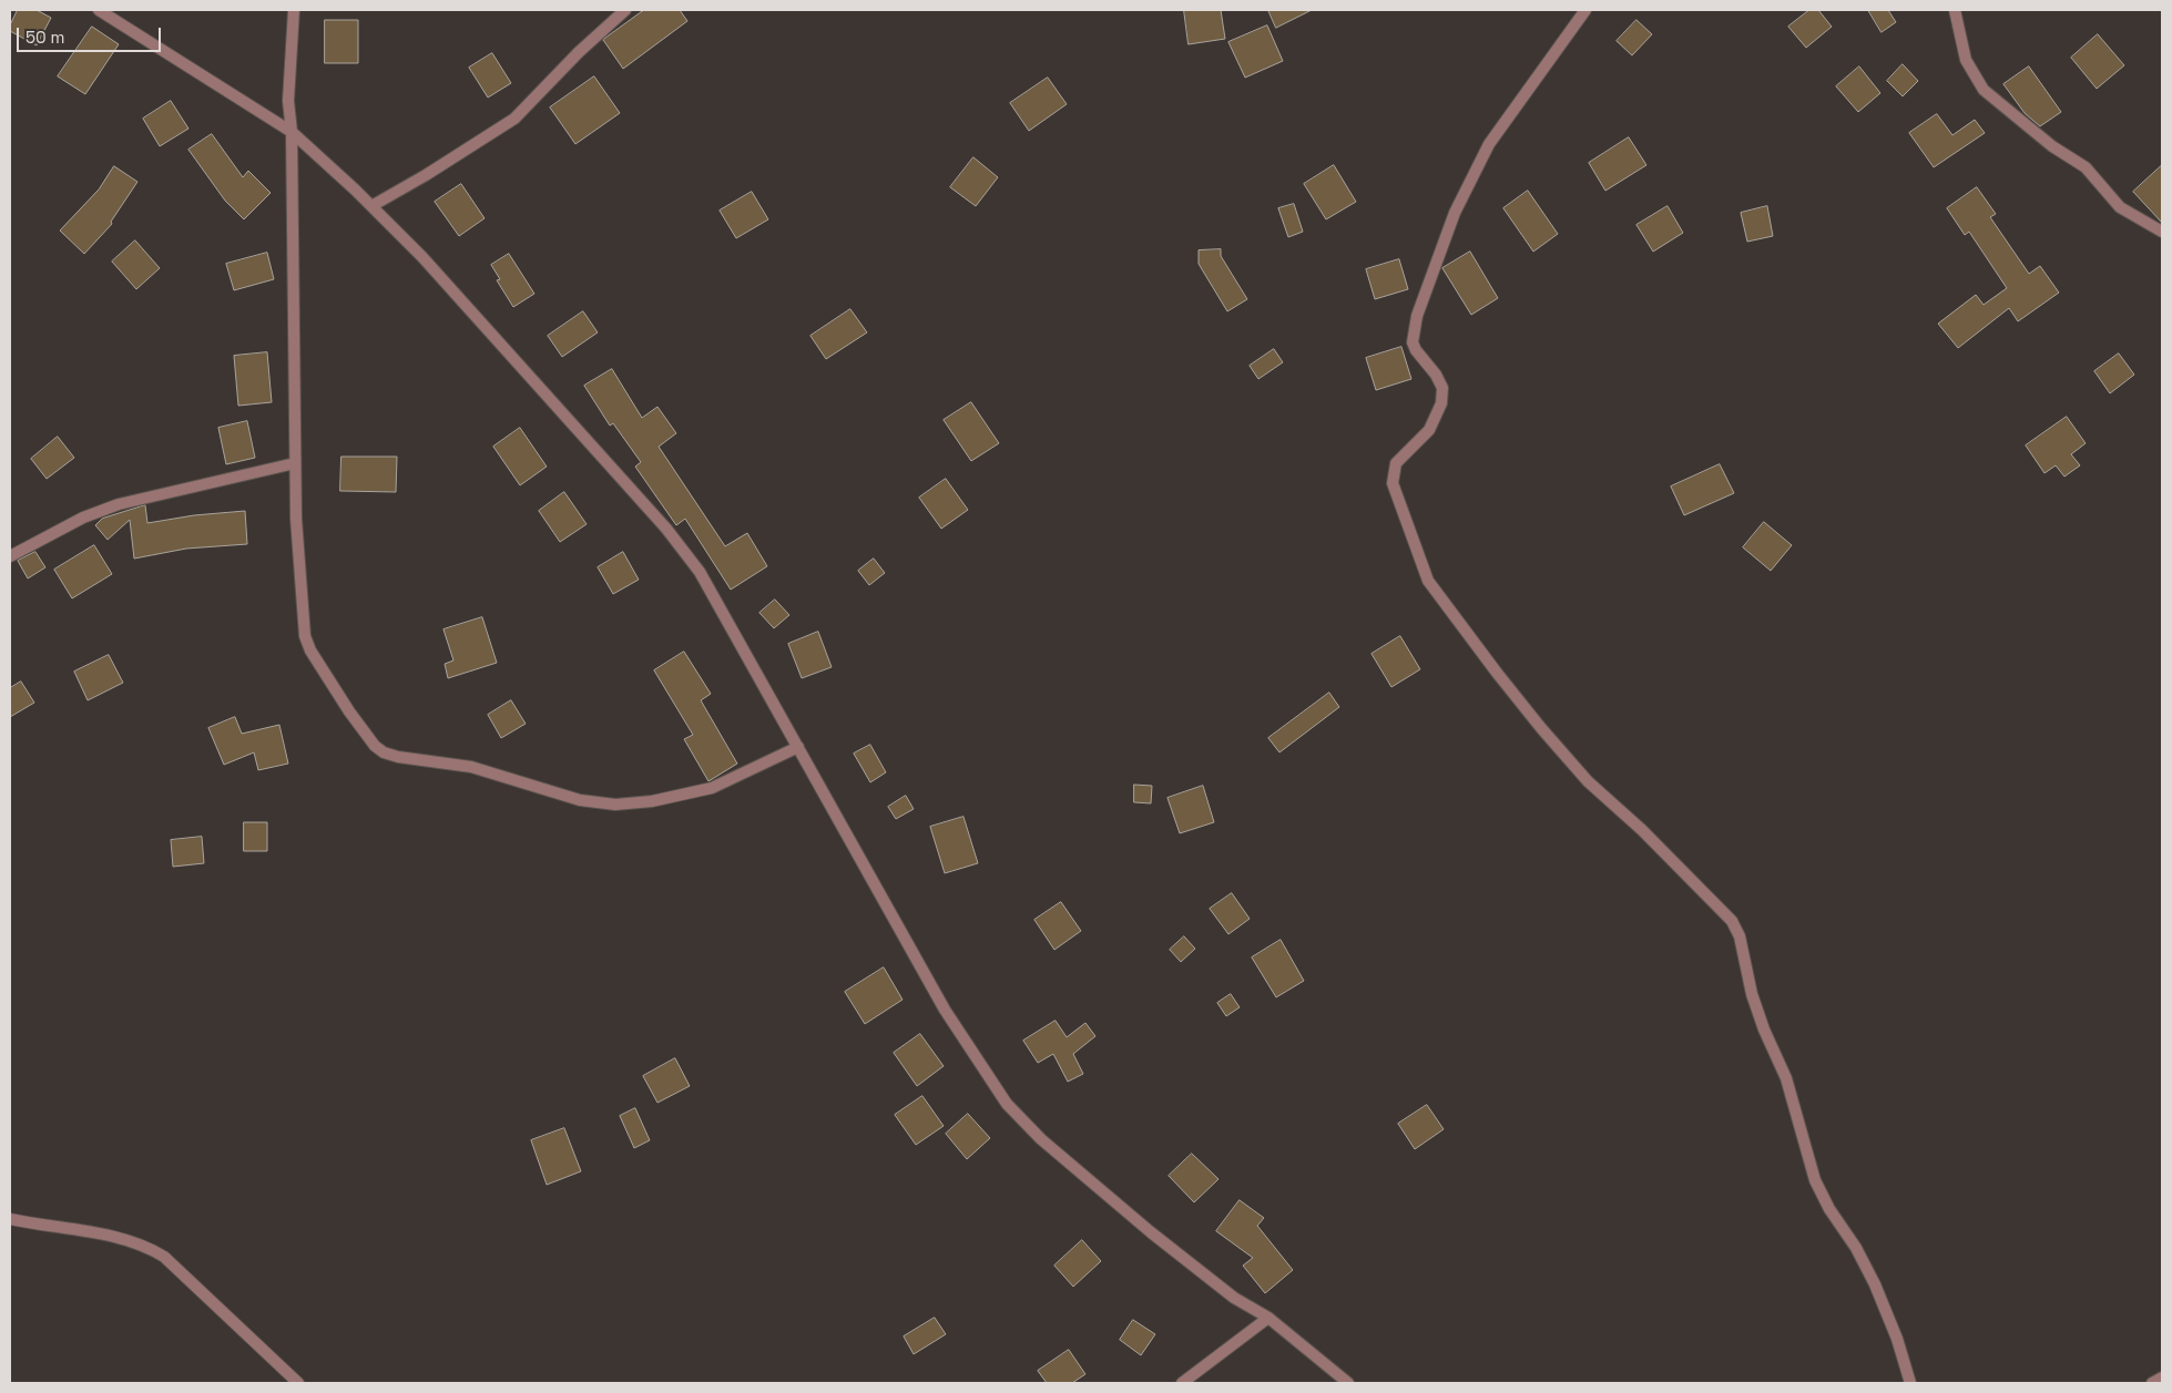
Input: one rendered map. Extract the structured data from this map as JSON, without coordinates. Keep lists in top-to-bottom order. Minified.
{"scale_bar":"50 m"}
